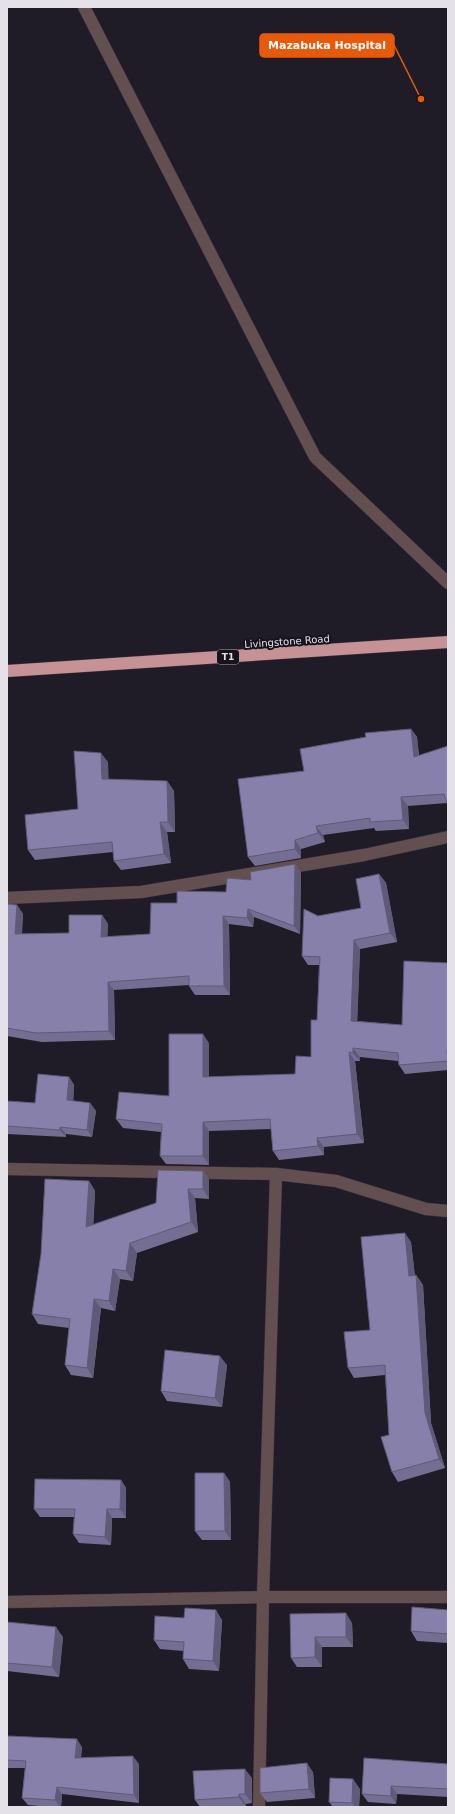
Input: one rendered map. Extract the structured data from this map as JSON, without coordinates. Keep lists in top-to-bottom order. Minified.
{"streets":{"highway":["Livingstone Road","T1"]},"places":["Mazabuka Hospital"]}
